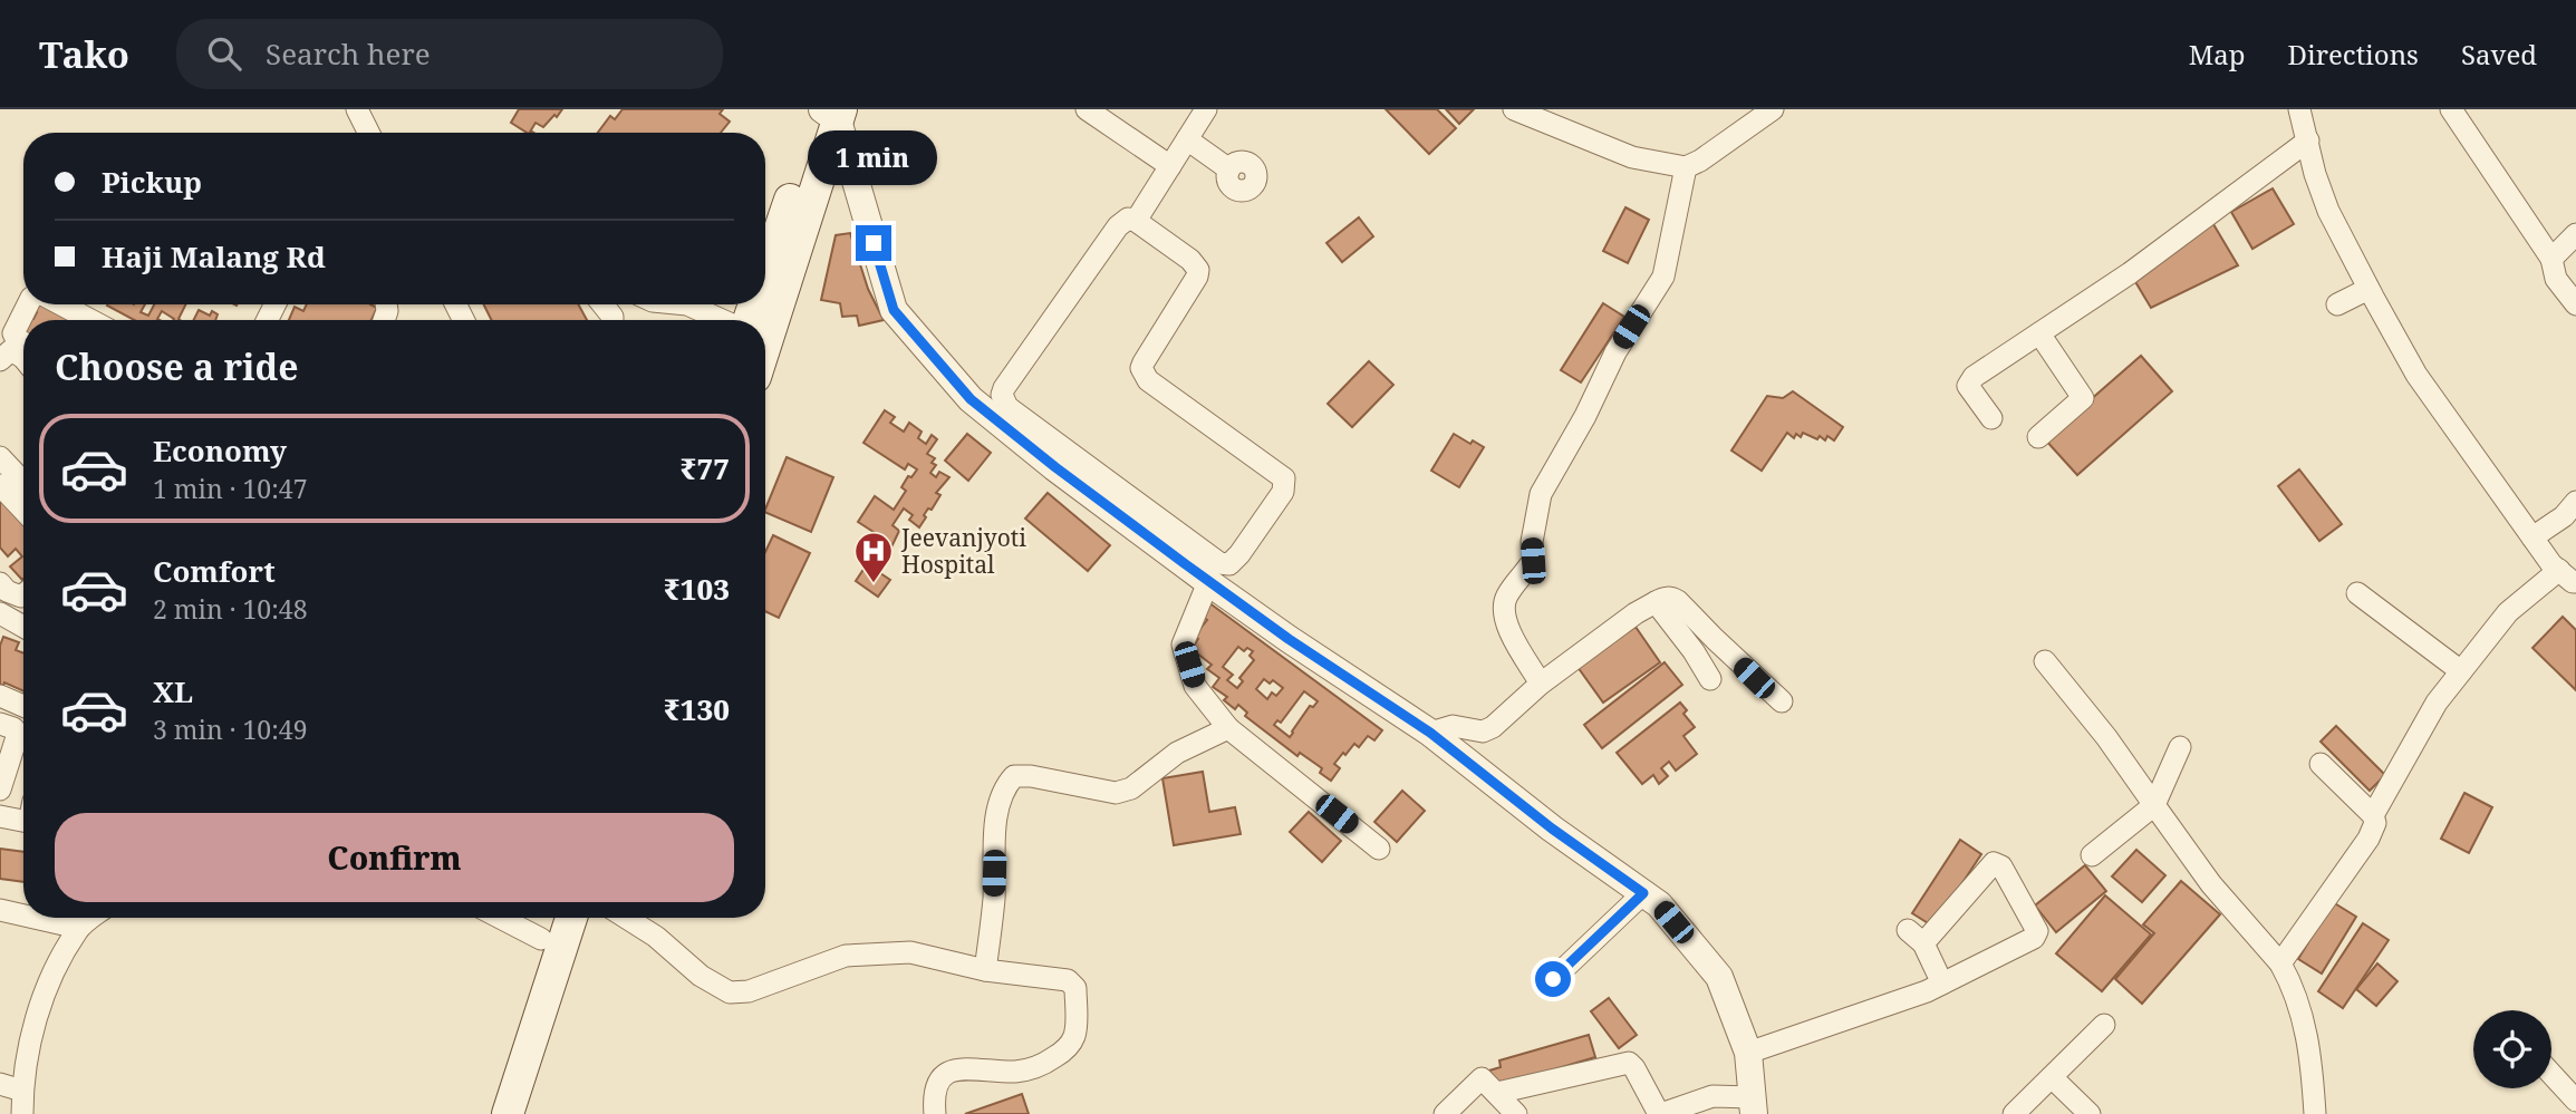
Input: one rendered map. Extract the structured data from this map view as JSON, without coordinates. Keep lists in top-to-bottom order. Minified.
{"places":{"hospital":["Jeevanjyoti Hospital"]},"page":{"header":"Tako","search":"Search here","nav":["Map","Directions","Saved"],"bubble":"1 min","banner":["Pickup","Haji Malang Rd"],"heading":"Choose a ride","list":[{"name":"Economy","note":"1 min · 10:47","value":"₹77"},{"name":"Comfort","note":"2 min · 10:48","value":"₹103"},{"name":"XL","note":"3 min · 10:49","value":"₹130"}],"buttons":"Confirm"}}
